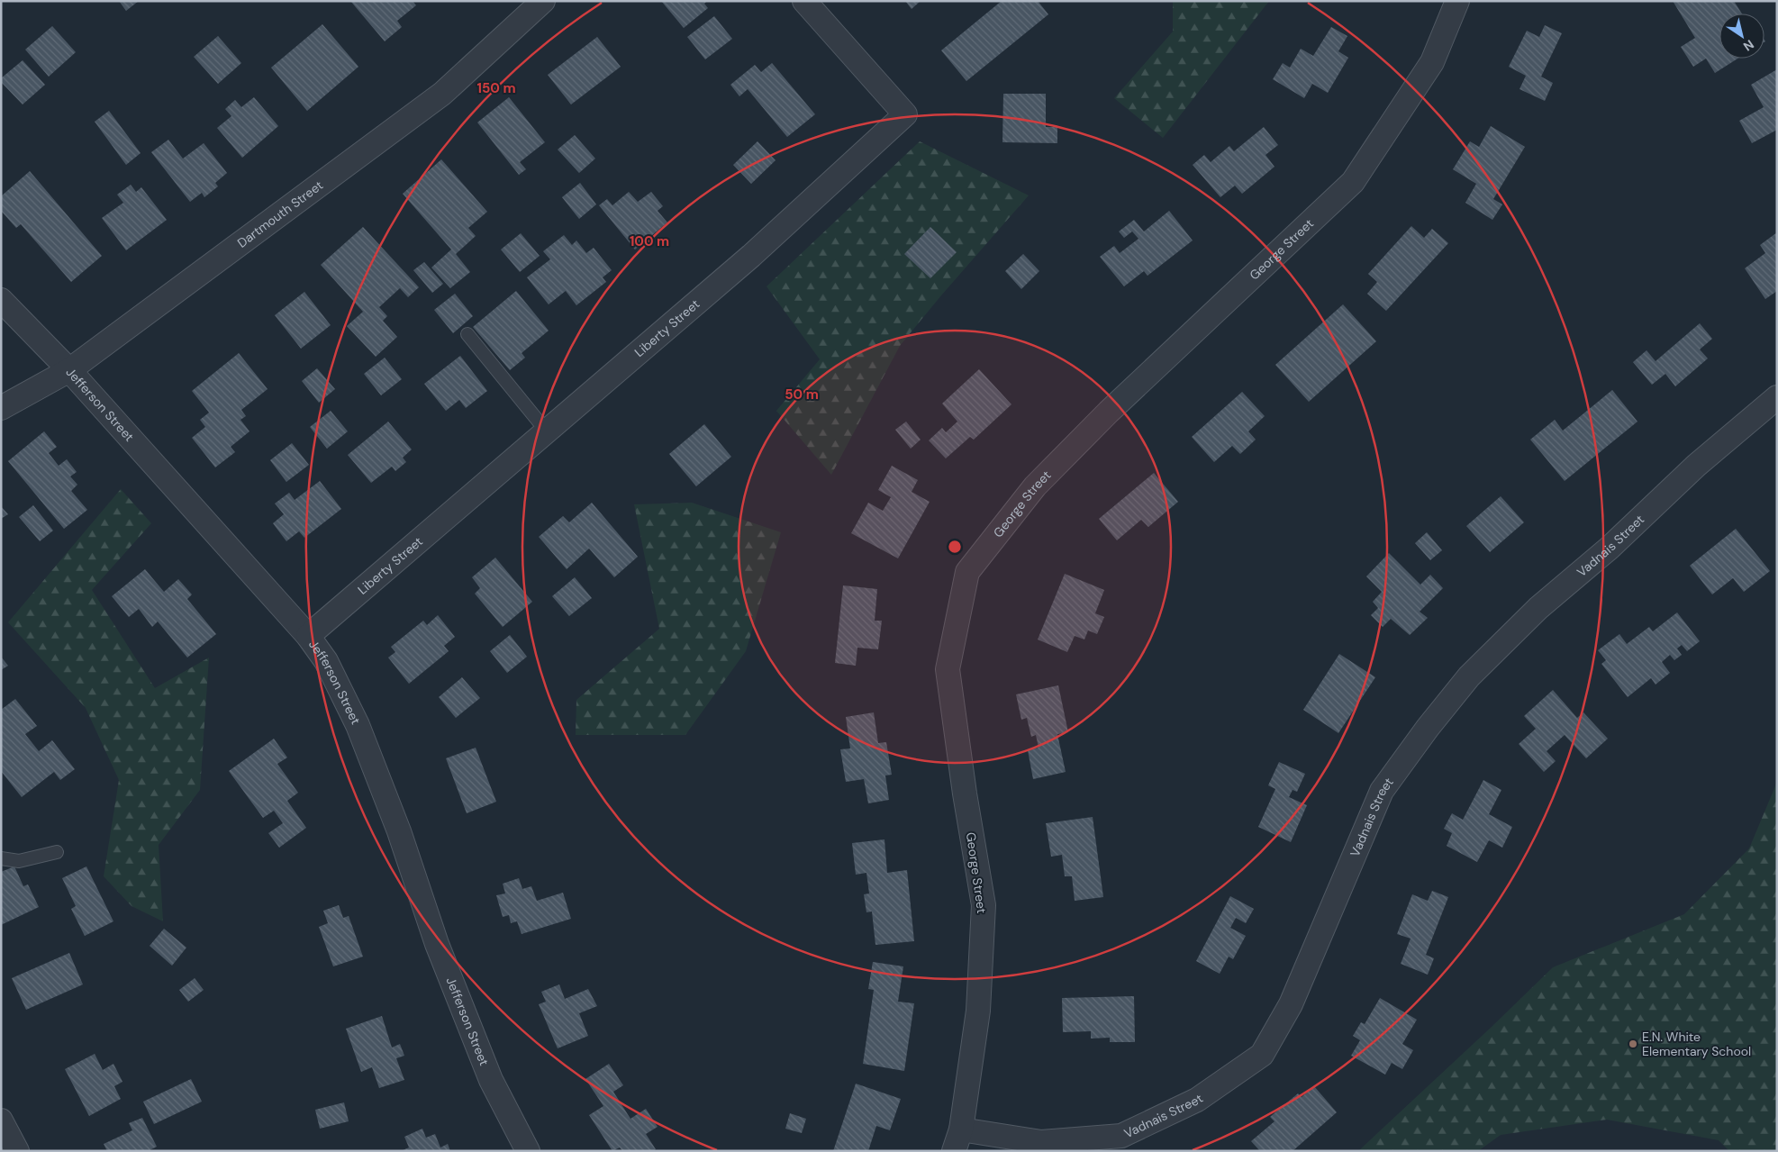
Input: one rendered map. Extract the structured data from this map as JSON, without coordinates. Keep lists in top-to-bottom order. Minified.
{"streets":{"street":["Dartmouth Street","George Street","Liberty Street","Jefferson Street","Vadnais Street"]},"crossings":[["Dartmouth Street","Jefferson Street"],["George Street","Vadnais Street"],["Liberty Street","Jefferson Street"]],"places":["E.N. White Elementary School"],"north":"bottom right","rings":["150 m","100 m","50 m"]}
